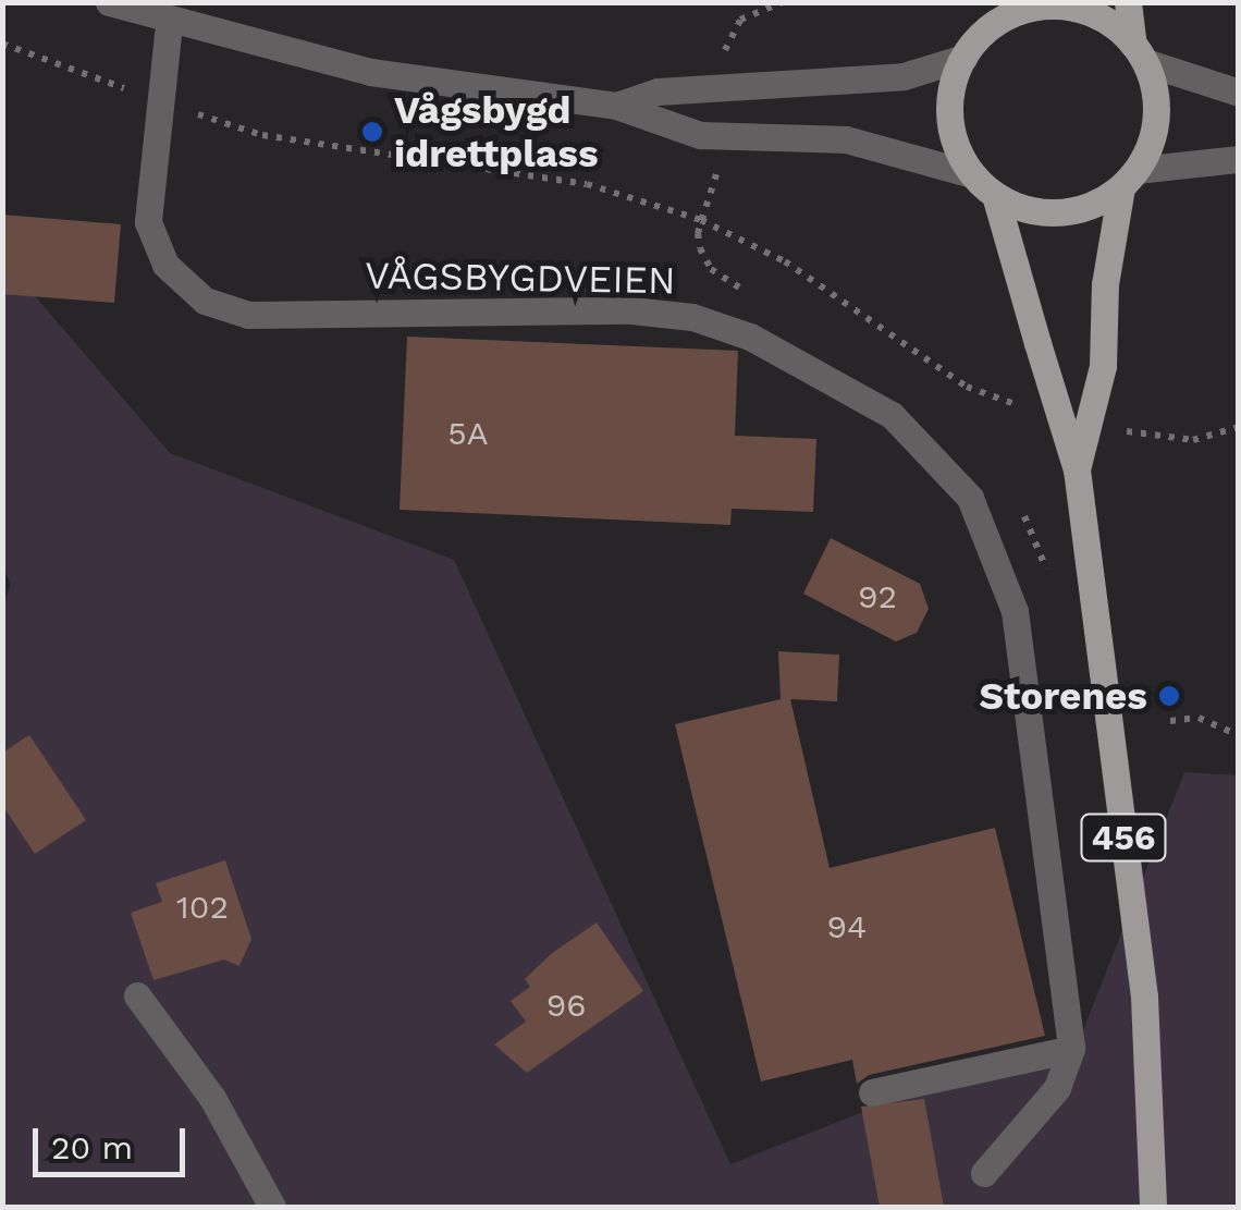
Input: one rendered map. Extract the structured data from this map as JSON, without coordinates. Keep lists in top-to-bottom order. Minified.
{"streets":{"main road":["456"],"street":["VÅGSBYGDVEIEN"]},"places":["Vågsbygd idrettplass","Storenes"],"house_numbers":["5A","92","102","94","96"],"scale_bar":"20 m"}
